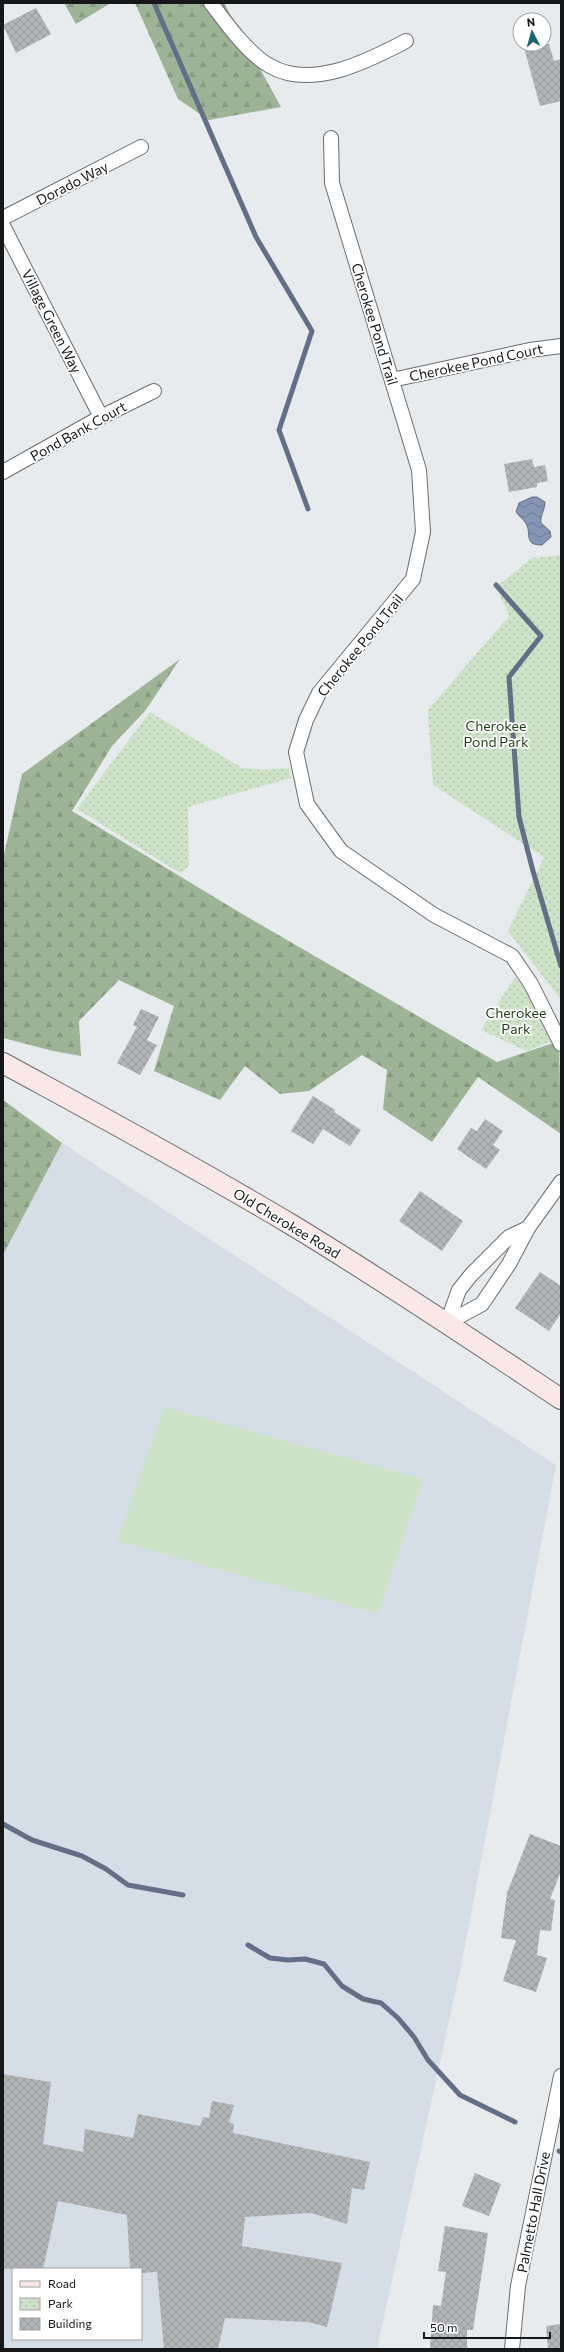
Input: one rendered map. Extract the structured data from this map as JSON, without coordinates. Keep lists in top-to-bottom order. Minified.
{"streets":{"street":["Dorado Way","Village Green Way","Cherokee Pond Trail","Cherokee Pond Court","Pond Bank Court","Old Cherokee Road","Palmetto Hall Drive"]},"crossings":[["Village Green Way","Pond Bank Court"],["Cherokee Pond Trail","Cherokee Pond Court"]],"parks":["Cherokee Pond Park","Cherokee Park"],"legend":["Road","Park","Building"],"scale_bar":"50 m","north":"top"}
